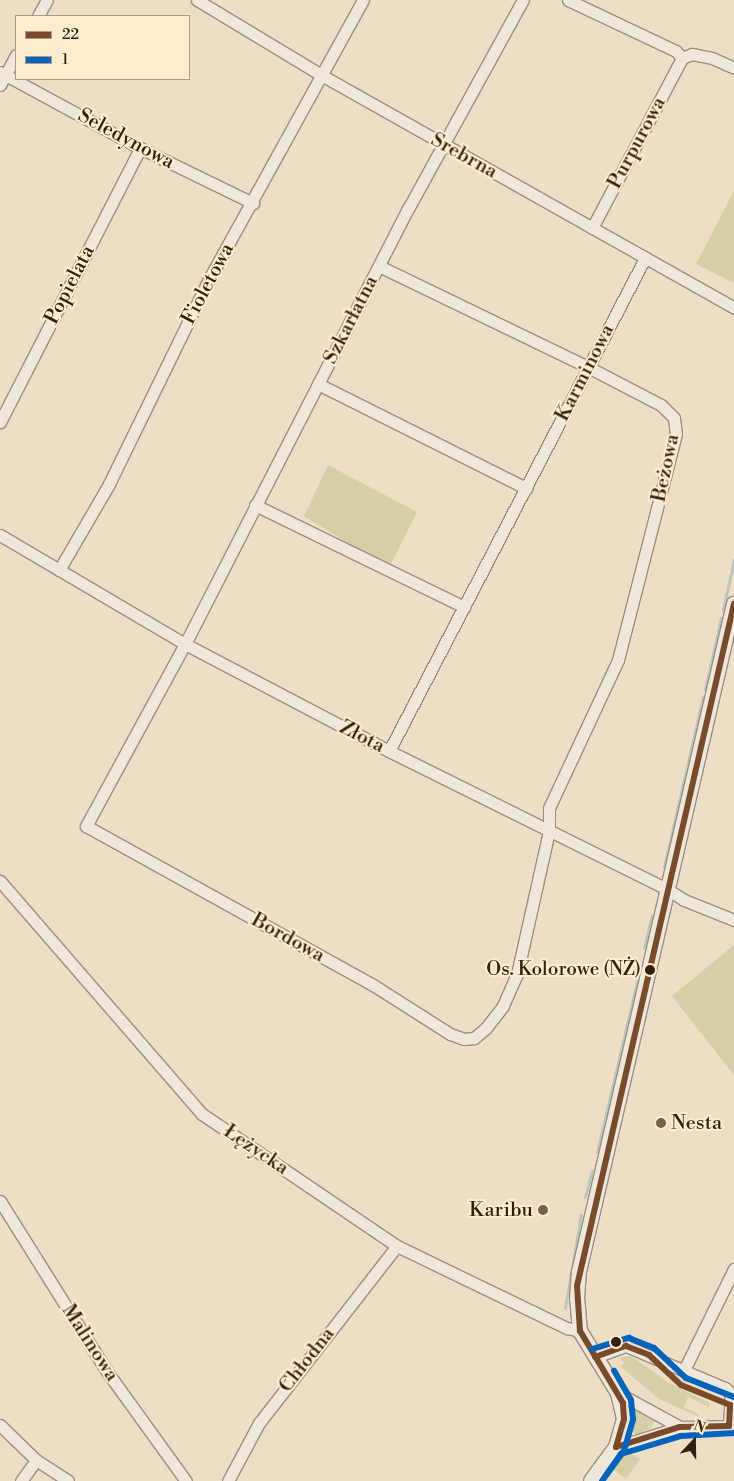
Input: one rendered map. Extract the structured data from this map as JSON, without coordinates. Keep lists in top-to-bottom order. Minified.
{"streets":{"street":["Seledynowa","Purpurowa","Srebrna","Fioletowa","Popielata","Szkarłatna","Karminowa","Beżowa","Złota","Bordowa","Łężycka","Malinowa","Chłodna"]},"crossings":[["Seledynowa","Fioletowa"],["Seledynowa","Popielata"],["Purpurowa","Srebrna"],["Srebrna","Fioletowa"],["Srebrna","Szkarłatna"],["Srebrna","Karminowa"],["Fioletowa","Złota"],["Szkarłatna","Beżowa"],["Szkarłatna","Złota"],["Szkarłatna","Bordowa"],["Karminowa","Beżowa"],["Karminowa","Złota"],["Beżowa","Złota"],["Beżowa","Bordowa"],["Złota","Bordowa"],["Łężycka","Chłodna"]],"places":["Os. Kolorowe (NŻ)","Nesta","Karibu"],"lines":["transit line 22","transit line 1"],"legend":["22","1"],"north":"top"}
